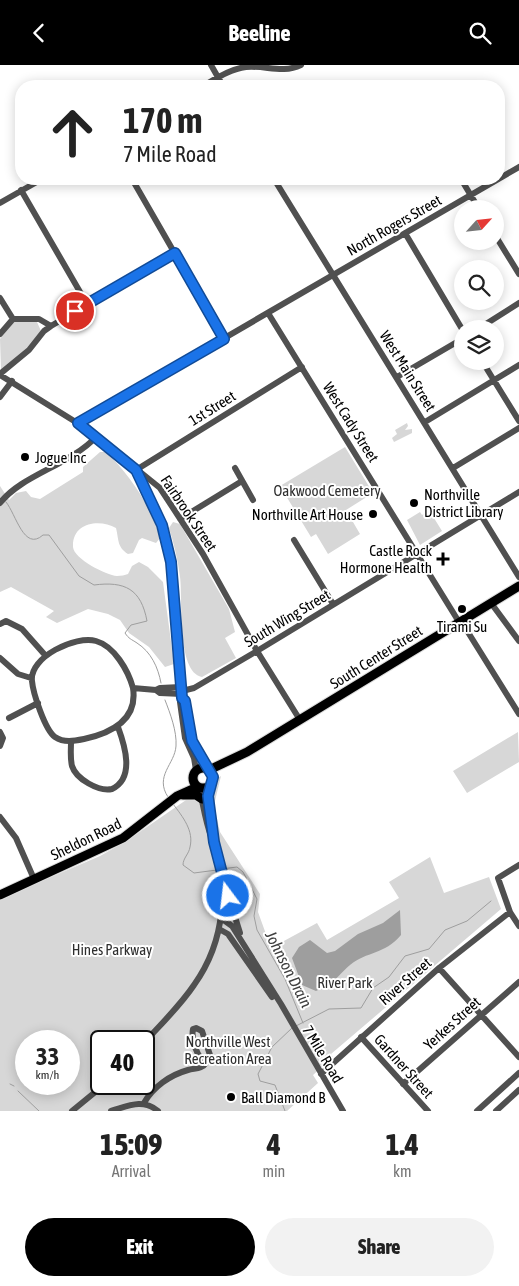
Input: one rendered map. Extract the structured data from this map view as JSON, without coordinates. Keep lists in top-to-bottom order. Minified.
{"streets":{"main road":["South Center Street","Sheldon Road"],"street":["North Rogers Street","West Main Street","1st Street","West Cady Street","Fairbrook Street","South Wing Street","River Street","Yerkes Street","7 Mile Road","Gardner Street"]},"crossings":[["North Rogers Street","West Main Street"],["North Rogers Street","West Cady Street"],["North Rogers Street","Fairbrook Street"],["West Main Street","South Wing Street"],["1st Street","West Cady Street"],["1st Street","Fairbrook Street"],["West Cady Street","South Wing Street"],["West Cady Street","South Center Street"],["Fairbrook Street","South Wing Street"],["Fairbrook Street","South Center Street"],["South Center Street","Sheldon Road"],["River Street","7 Mile Road"],["River Street","Gardner Street"],["Yerkes Street","Gardner Street"]],"water":["Johnson Drain"],"parks":["Oakwood Cemetery","Hines Parkway","River Park","Northville West Recreation Area"],"places":{"other":["Jogue Inc","Northville District Library","Northville Art House","Tirami Su","Ball Diamond B"],"health":["Castle Rock Hormone Health"]},"north":"top right","page":{"header":"Beeline","turn":["170 m","7 Mile Road"],"speed":"33 km/h","limit":"40","eta":["15:09","Arrival","4","min","1.4","km"],"buttons":["Exit","Share"]}}
